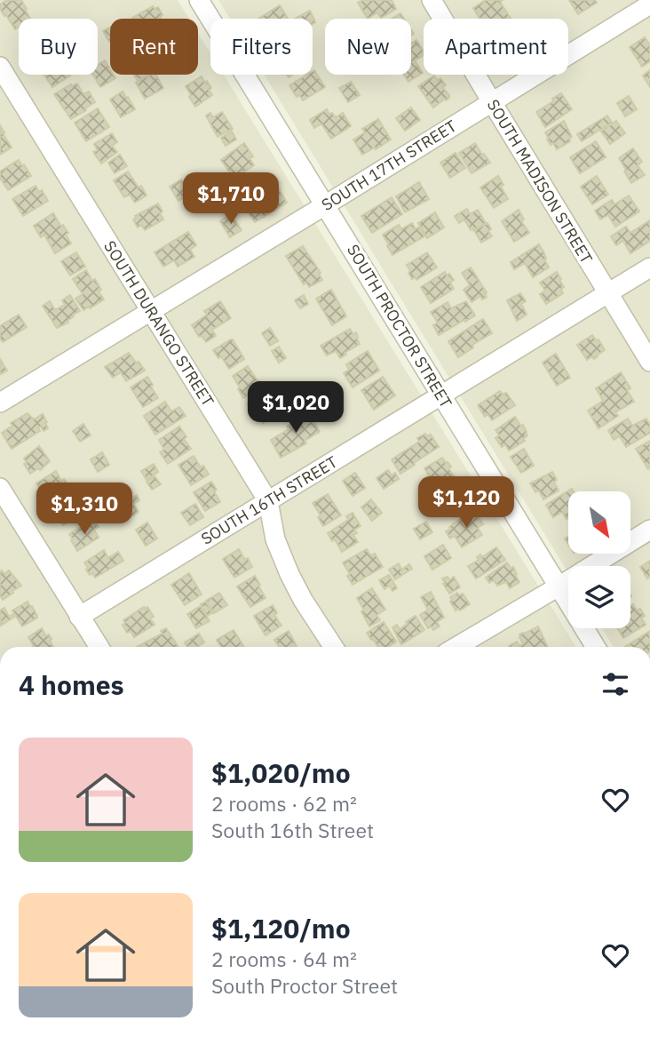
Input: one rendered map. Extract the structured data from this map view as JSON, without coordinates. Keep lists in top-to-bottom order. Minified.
{"streets":{"street":["SOUTH 17TH STREET","SOUTH MADISON STREET","SOUTH DURANGO STREET","SOUTH PROCTOR STREET","SOUTH 16TH STREET"]},"crossings":[["SOUTH 17TH STREET","SOUTH MADISON STREET"],["SOUTH 17TH STREET","SOUTH DURANGO STREET"],["SOUTH 17TH STREET","SOUTH PROCTOR STREET"],["SOUTH MADISON STREET","SOUTH 16TH STREET"],["SOUTH DURANGO STREET","SOUTH 16TH STREET"],["SOUTH PROCTOR STREET","SOUTH 16TH STREET"]],"north":"bottom right","page":{"chip":["Buy","Rent","Filters","New","Apartment"],"price":["$1,710","$1,020","$1,120","$1,310"],"heading":"4 homes","list":[{"name":"$1,020/mo","note":"2 rooms · 62 m² · South 16th Street"},{"name":"$1,120/mo","note":"2 rooms · 64 m² · South Proctor Street"}]}}
